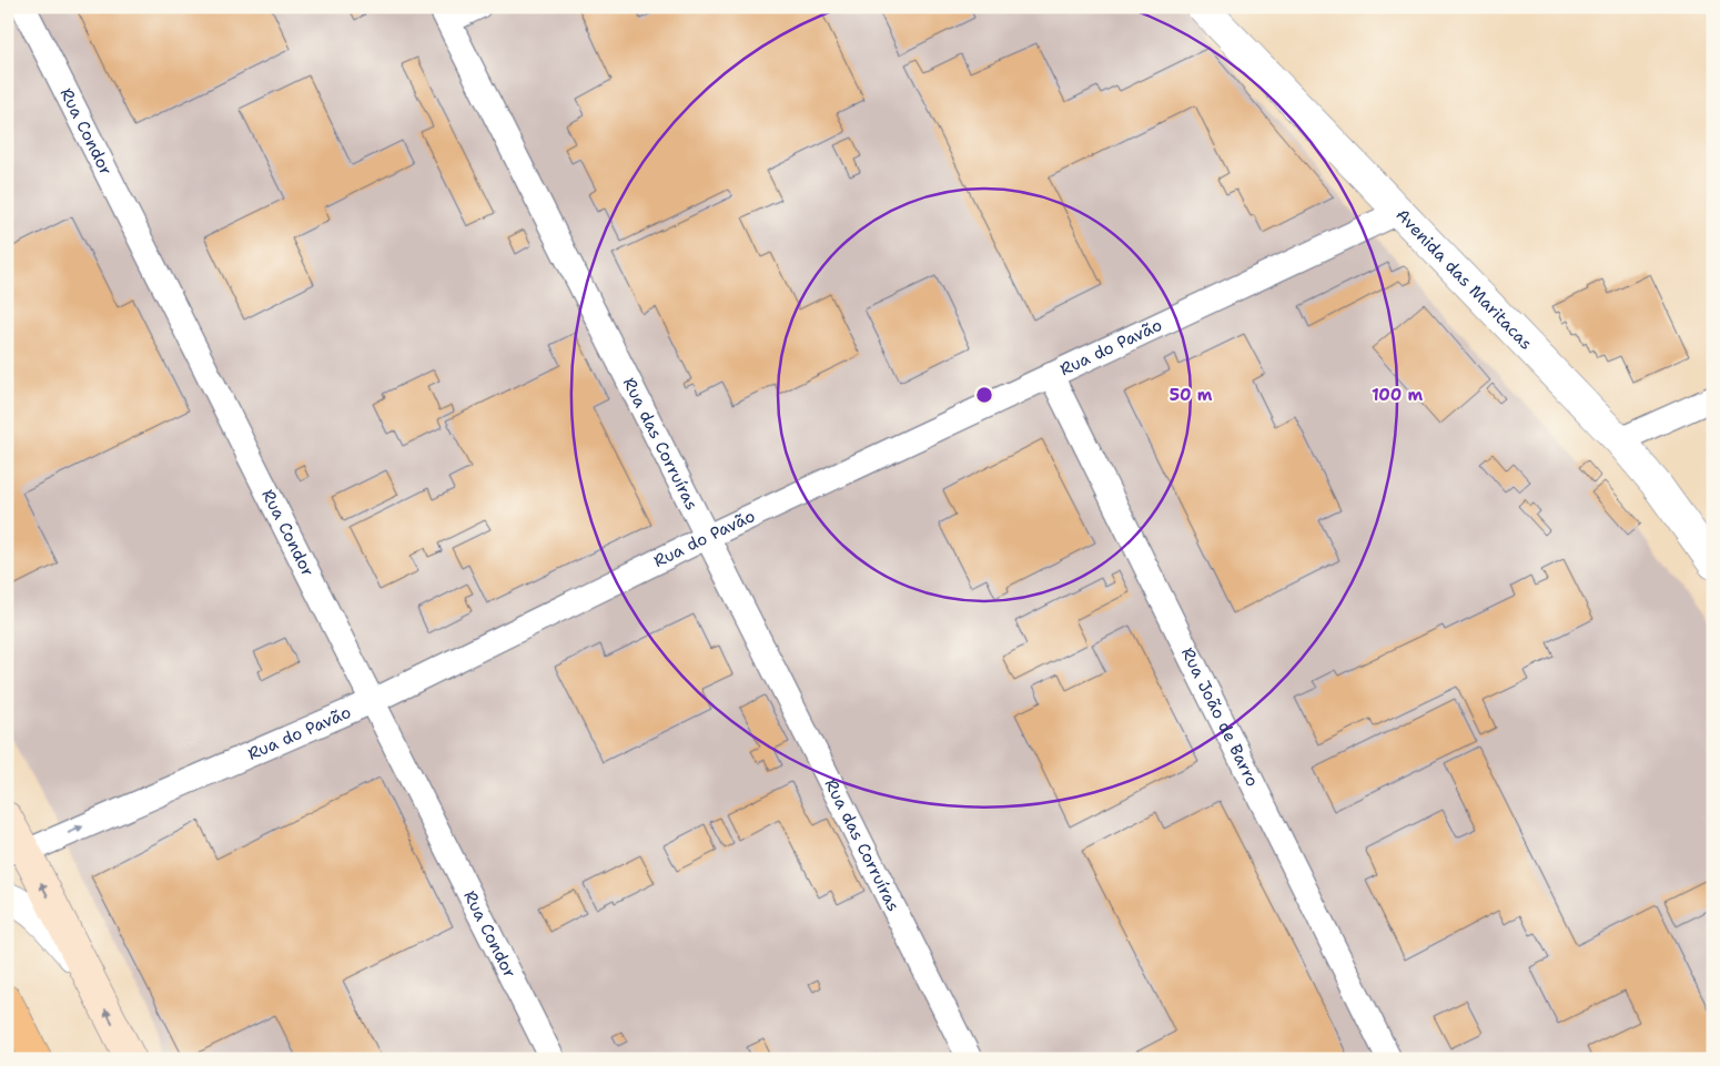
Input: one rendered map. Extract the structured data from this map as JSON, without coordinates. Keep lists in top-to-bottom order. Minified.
{"streets":{"street":["Rua Condor","Avenida das Maritacas","Rua do Pavão","Rua das Corruíras","Rua João de Barro"]},"crossings":[["Rua Condor","Rua do Pavão"],["Avenida das Maritacas","Rua do Pavão"],["Rua do Pavão","Rua das Corruíras"],["Rua do Pavão","Rua João de Barro"]],"rings":["50 m","100 m"]}
